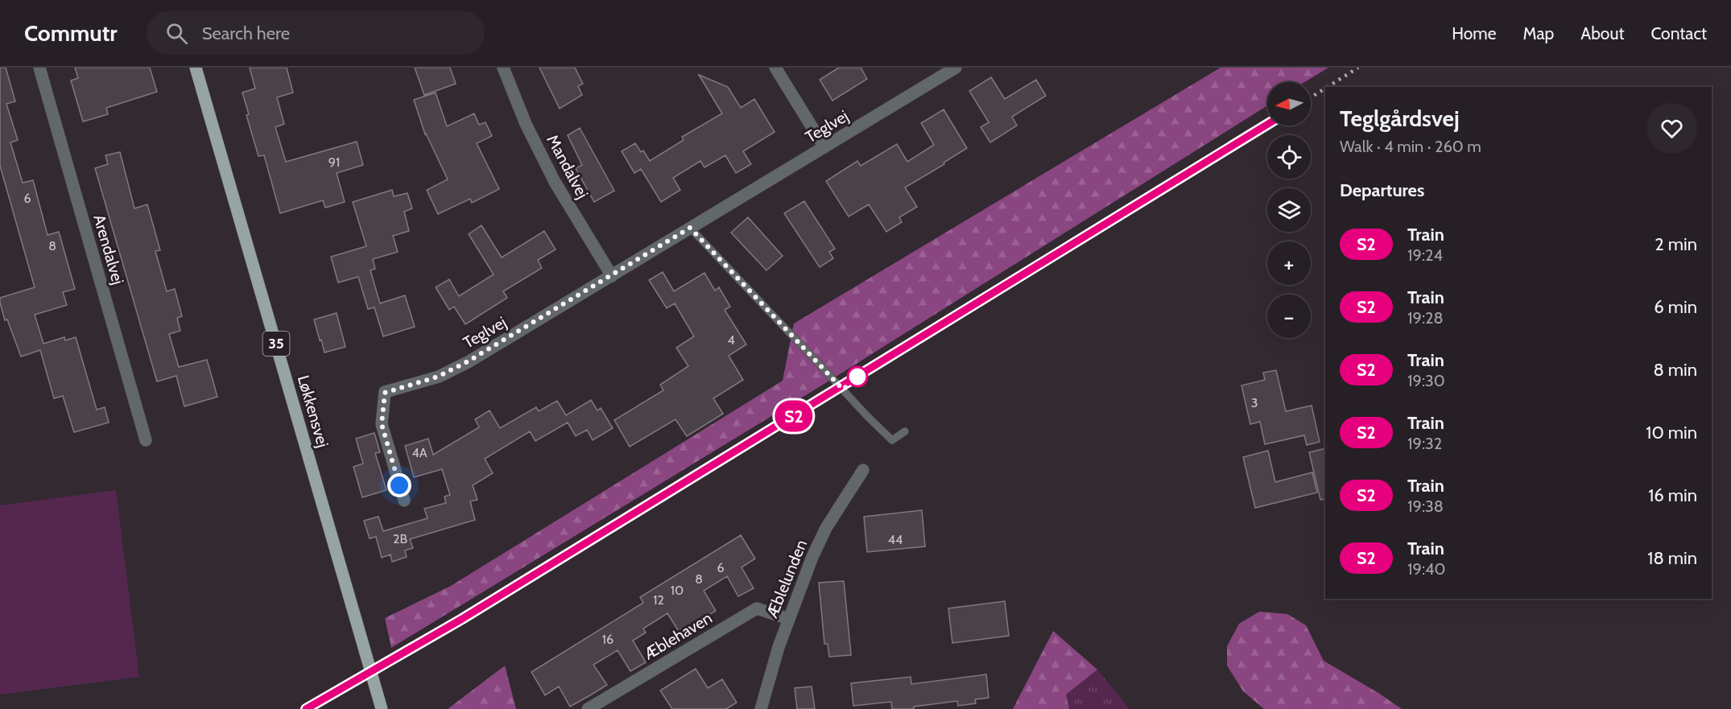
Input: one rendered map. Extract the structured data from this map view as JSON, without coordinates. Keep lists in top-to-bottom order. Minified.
{"streets":{"main road":["35","Løkkensvej"],"street":["Teglvej","Mandalvej","Arendalvej","Æblelunden","Æblehaven"]},"crossings":[["Teglvej","Mandalvej"],["Æblelunden","Æblehaven"]],"house_numbers":["91","6","8","4","3","4A","2B","44","6","8","10","12","16"],"north":"left","page":{"header":"Commutr","search":"Search here","nav":["Home","Map","About","Contact"],"on_map":"S2","map_buttons":["+","−"],"heading":[["Teglgårdsvej","Walk · 4 min · 260 m"],"Departures"],"list":[{"mark":"S2","name":"Train","note":"19:24","value":"2 min"},{"mark":"S2","name":"Train","note":"19:28","value":"6 min"},{"mark":"S2","name":"Train","note":"19:30","value":"8 min"},{"mark":"S2","name":"Train","note":"19:32","value":"10 min"},{"mark":"S2","name":"Train","note":"19:38","value":"16 min"},{"mark":"S2","name":"Train","note":"19:40","value":"18 min"}]}}
